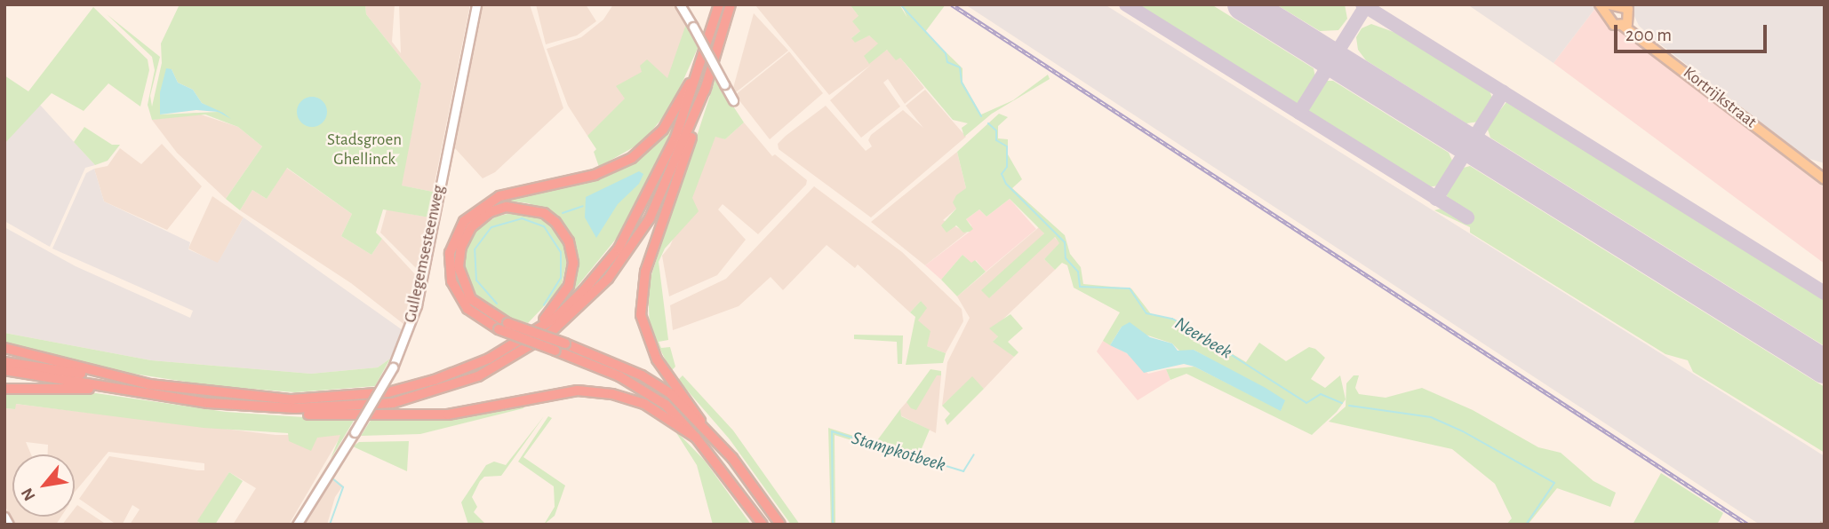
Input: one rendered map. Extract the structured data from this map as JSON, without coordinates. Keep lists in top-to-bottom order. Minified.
{"streets":{"main road":["Kortrijkstraat"],"street":["Gullegemsesteenweg"]},"water":["Neerbeek","Stampkotbeek"],"parks":["Stadsgroen Ghellinck"],"scale_bar":"200 m","north":"bottom left"}
